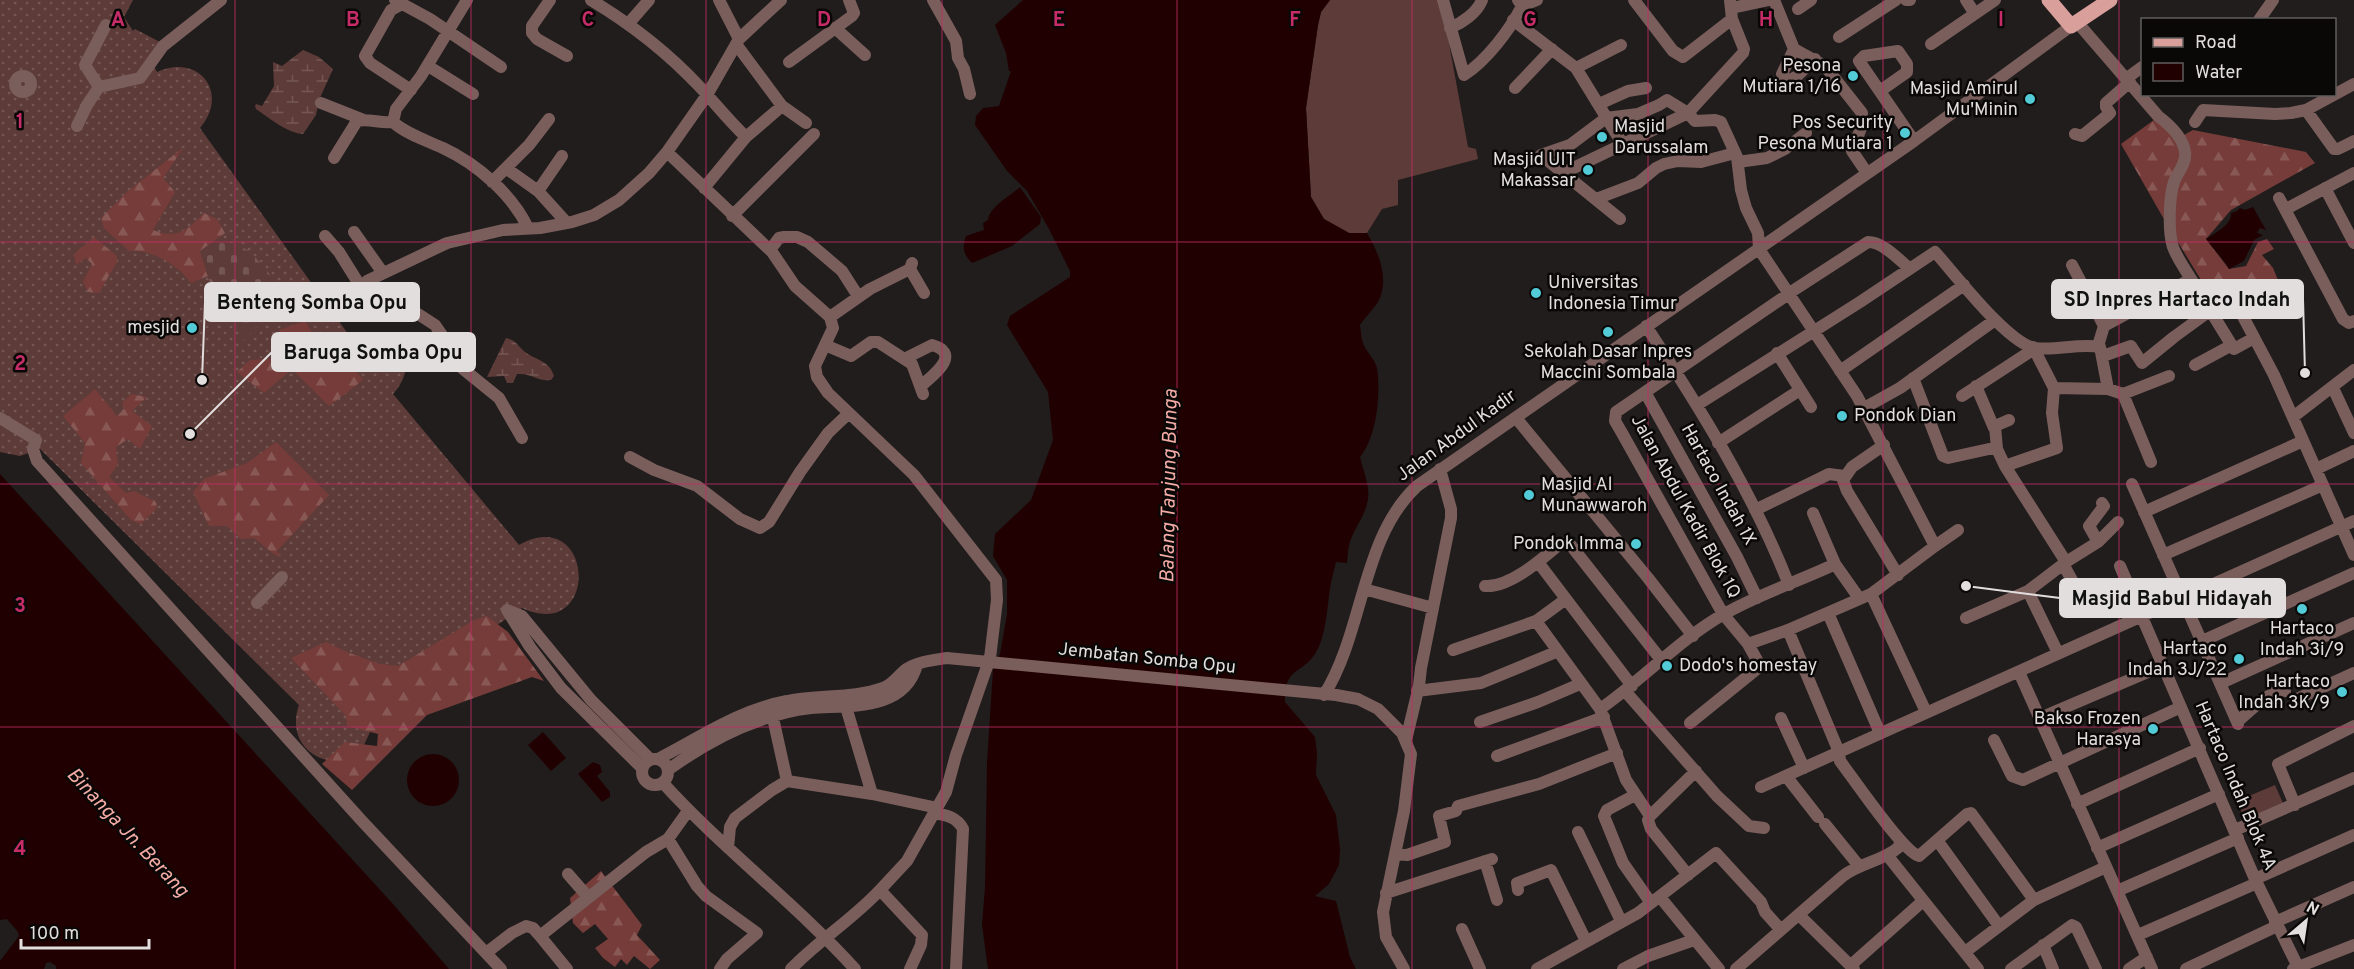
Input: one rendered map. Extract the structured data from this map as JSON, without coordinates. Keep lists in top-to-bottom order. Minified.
{"streets":{"main road":["Jalan Abdul Kadir"],"street":["Hartaco Indah 1X","Jalan Abdul Kadir Blok 1Q","Jembatan Somba Opu","Hartaco Indah Blok 4A"]},"crossings":[["Jalan Abdul Kadir","Jembatan Somba Opu"],["Hartaco Indah 1X","Jalan Abdul Kadir Blok 1Q"]],"water":["Balang Tanjung Bunga","Binanga Jn. Berang"],"places":["Pesona Mutiara 1/16","Masjid Amirul Mu'Minin","Pos Security Pesona Mutiara 1","Masjid Darussalam","Masjid UIT Makassar","Universitas Indonesia Timur","mesjid","Sekolah Dasar Inpres Maccini Sombala","SD Inpres Hartaco Indah","Benteng Somba Opu","Pondok Dian","Baruga Somba Opu","Masjid Al Munawwaroh","Pondok Imma","Masjid Babul Hidayah","Hartaco Indah 3i/9","Hartaco Indah 3J/22","Dodo's homestay","Hartaco Indah 3K/9","Bakso Frozen Harasya"],"legend":["Road","Water"],"scale_bar":"100 m","north":"top right","grid":{"columns":["A","B","C","D","E","F","G","H","I"],"rows":["1","2","3","4"]}}
